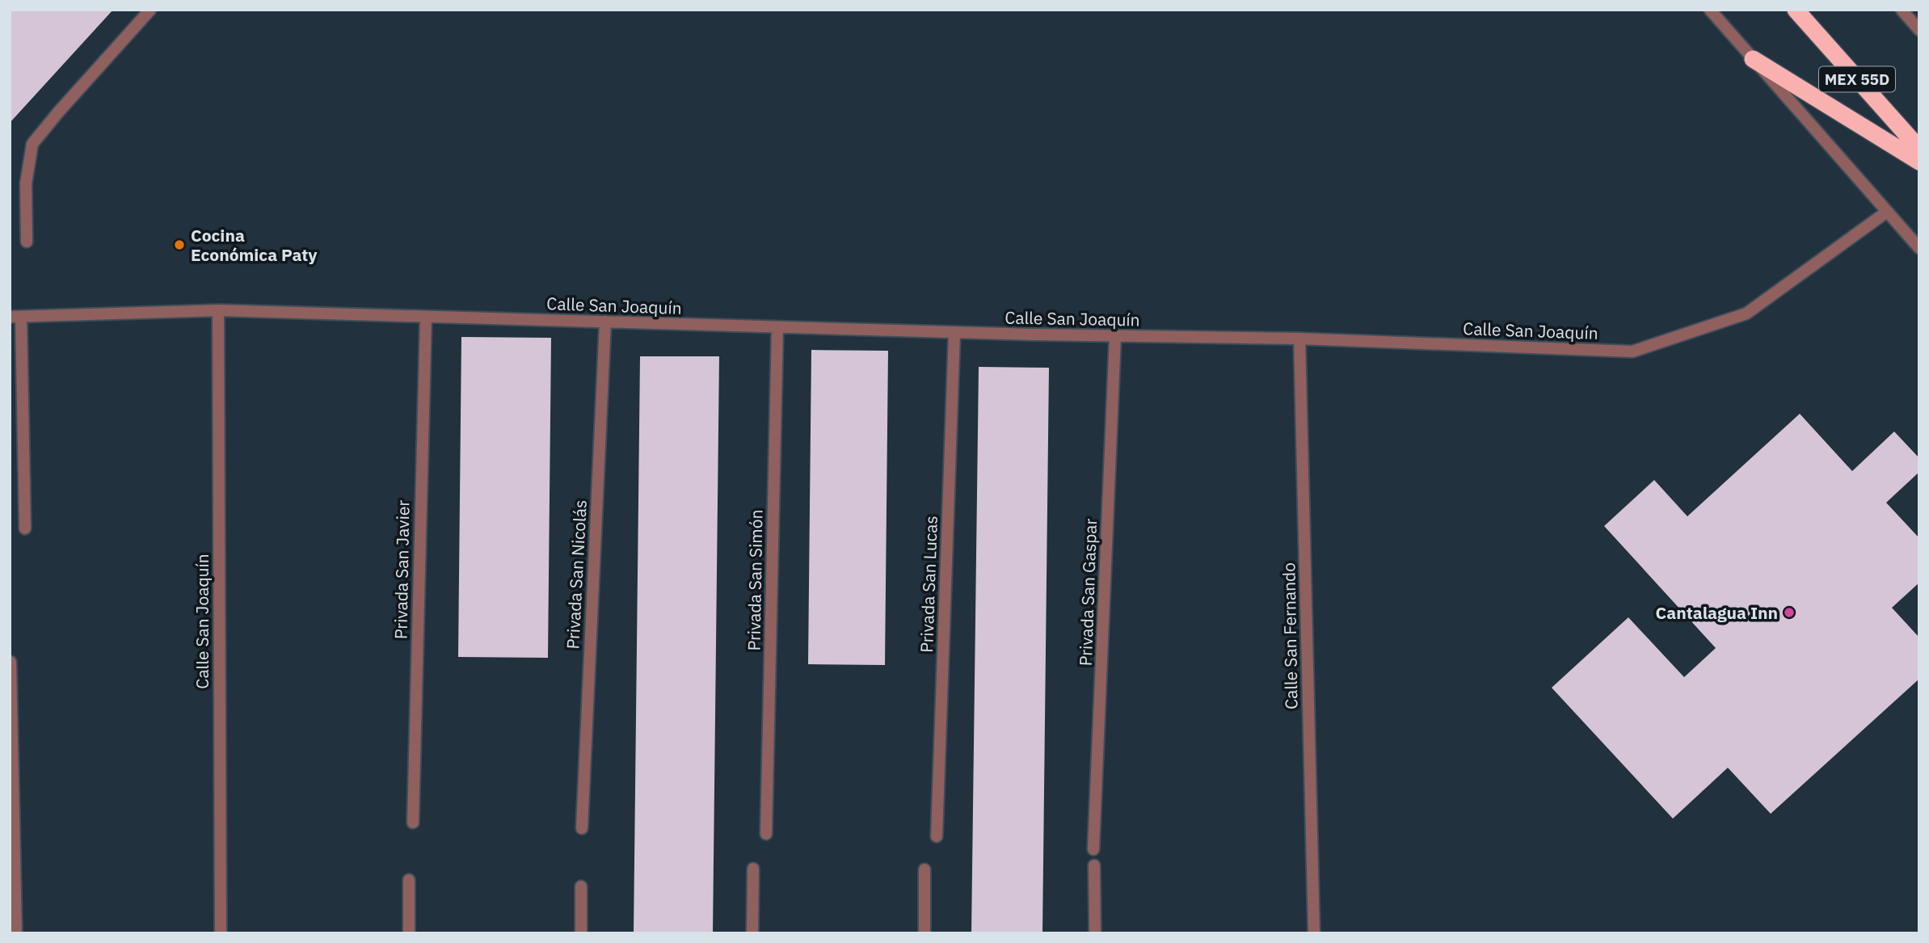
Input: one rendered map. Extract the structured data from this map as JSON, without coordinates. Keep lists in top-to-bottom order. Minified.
{"streets":{"highway":["MEX 55D"],"street":["Calle San Joaquín","Privada San Javier","Privada San Nicolás","Privada San Simón","Privada San Lucas","Privada San Gaspar","Calle San Fernando"]},"crossings":[["Calle San Joaquín","Privada San Javier"],["Calle San Joaquín","Privada San Nicolás"],["Calle San Joaquín","Privada San Simón"],["Calle San Joaquín","Privada San Lucas"],["Calle San Joaquín","Privada San Gaspar"],["Calle San Joaquín","Calle San Fernando"]],"places":["Cocina Económica Paty","Cantalagua Inn"]}
